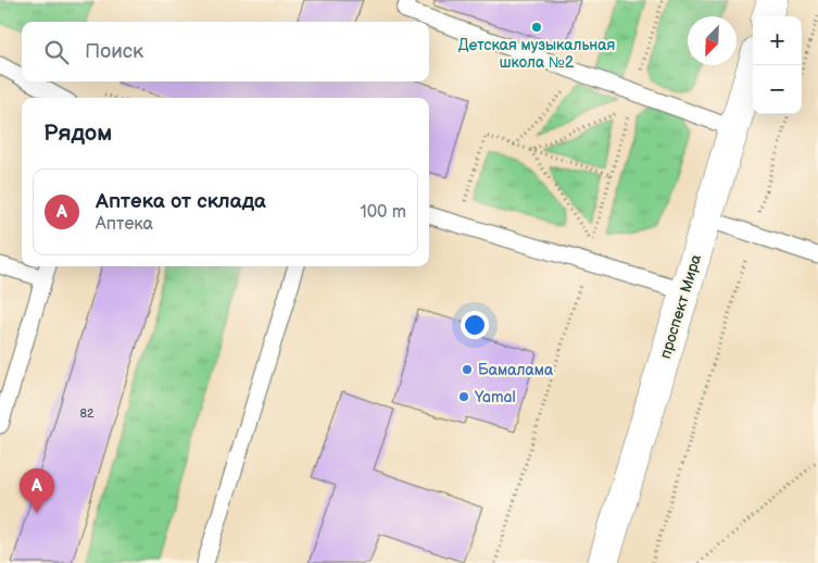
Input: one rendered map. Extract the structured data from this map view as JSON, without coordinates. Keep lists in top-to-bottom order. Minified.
{"streets":{"main road":["проспект Мира"]},"places":["Детская музыкальная школа №2","Бамалама","Yamal"],"house_numbers":["82"],"north":"bottom left","page":{"map_buttons":["+","−"],"search":"Поиск","heading":"Рядом","list":[{"mark":"A","name":"Аптека от склада","note":"Аптека","value":"100 m"}],"pins":"A"}}
